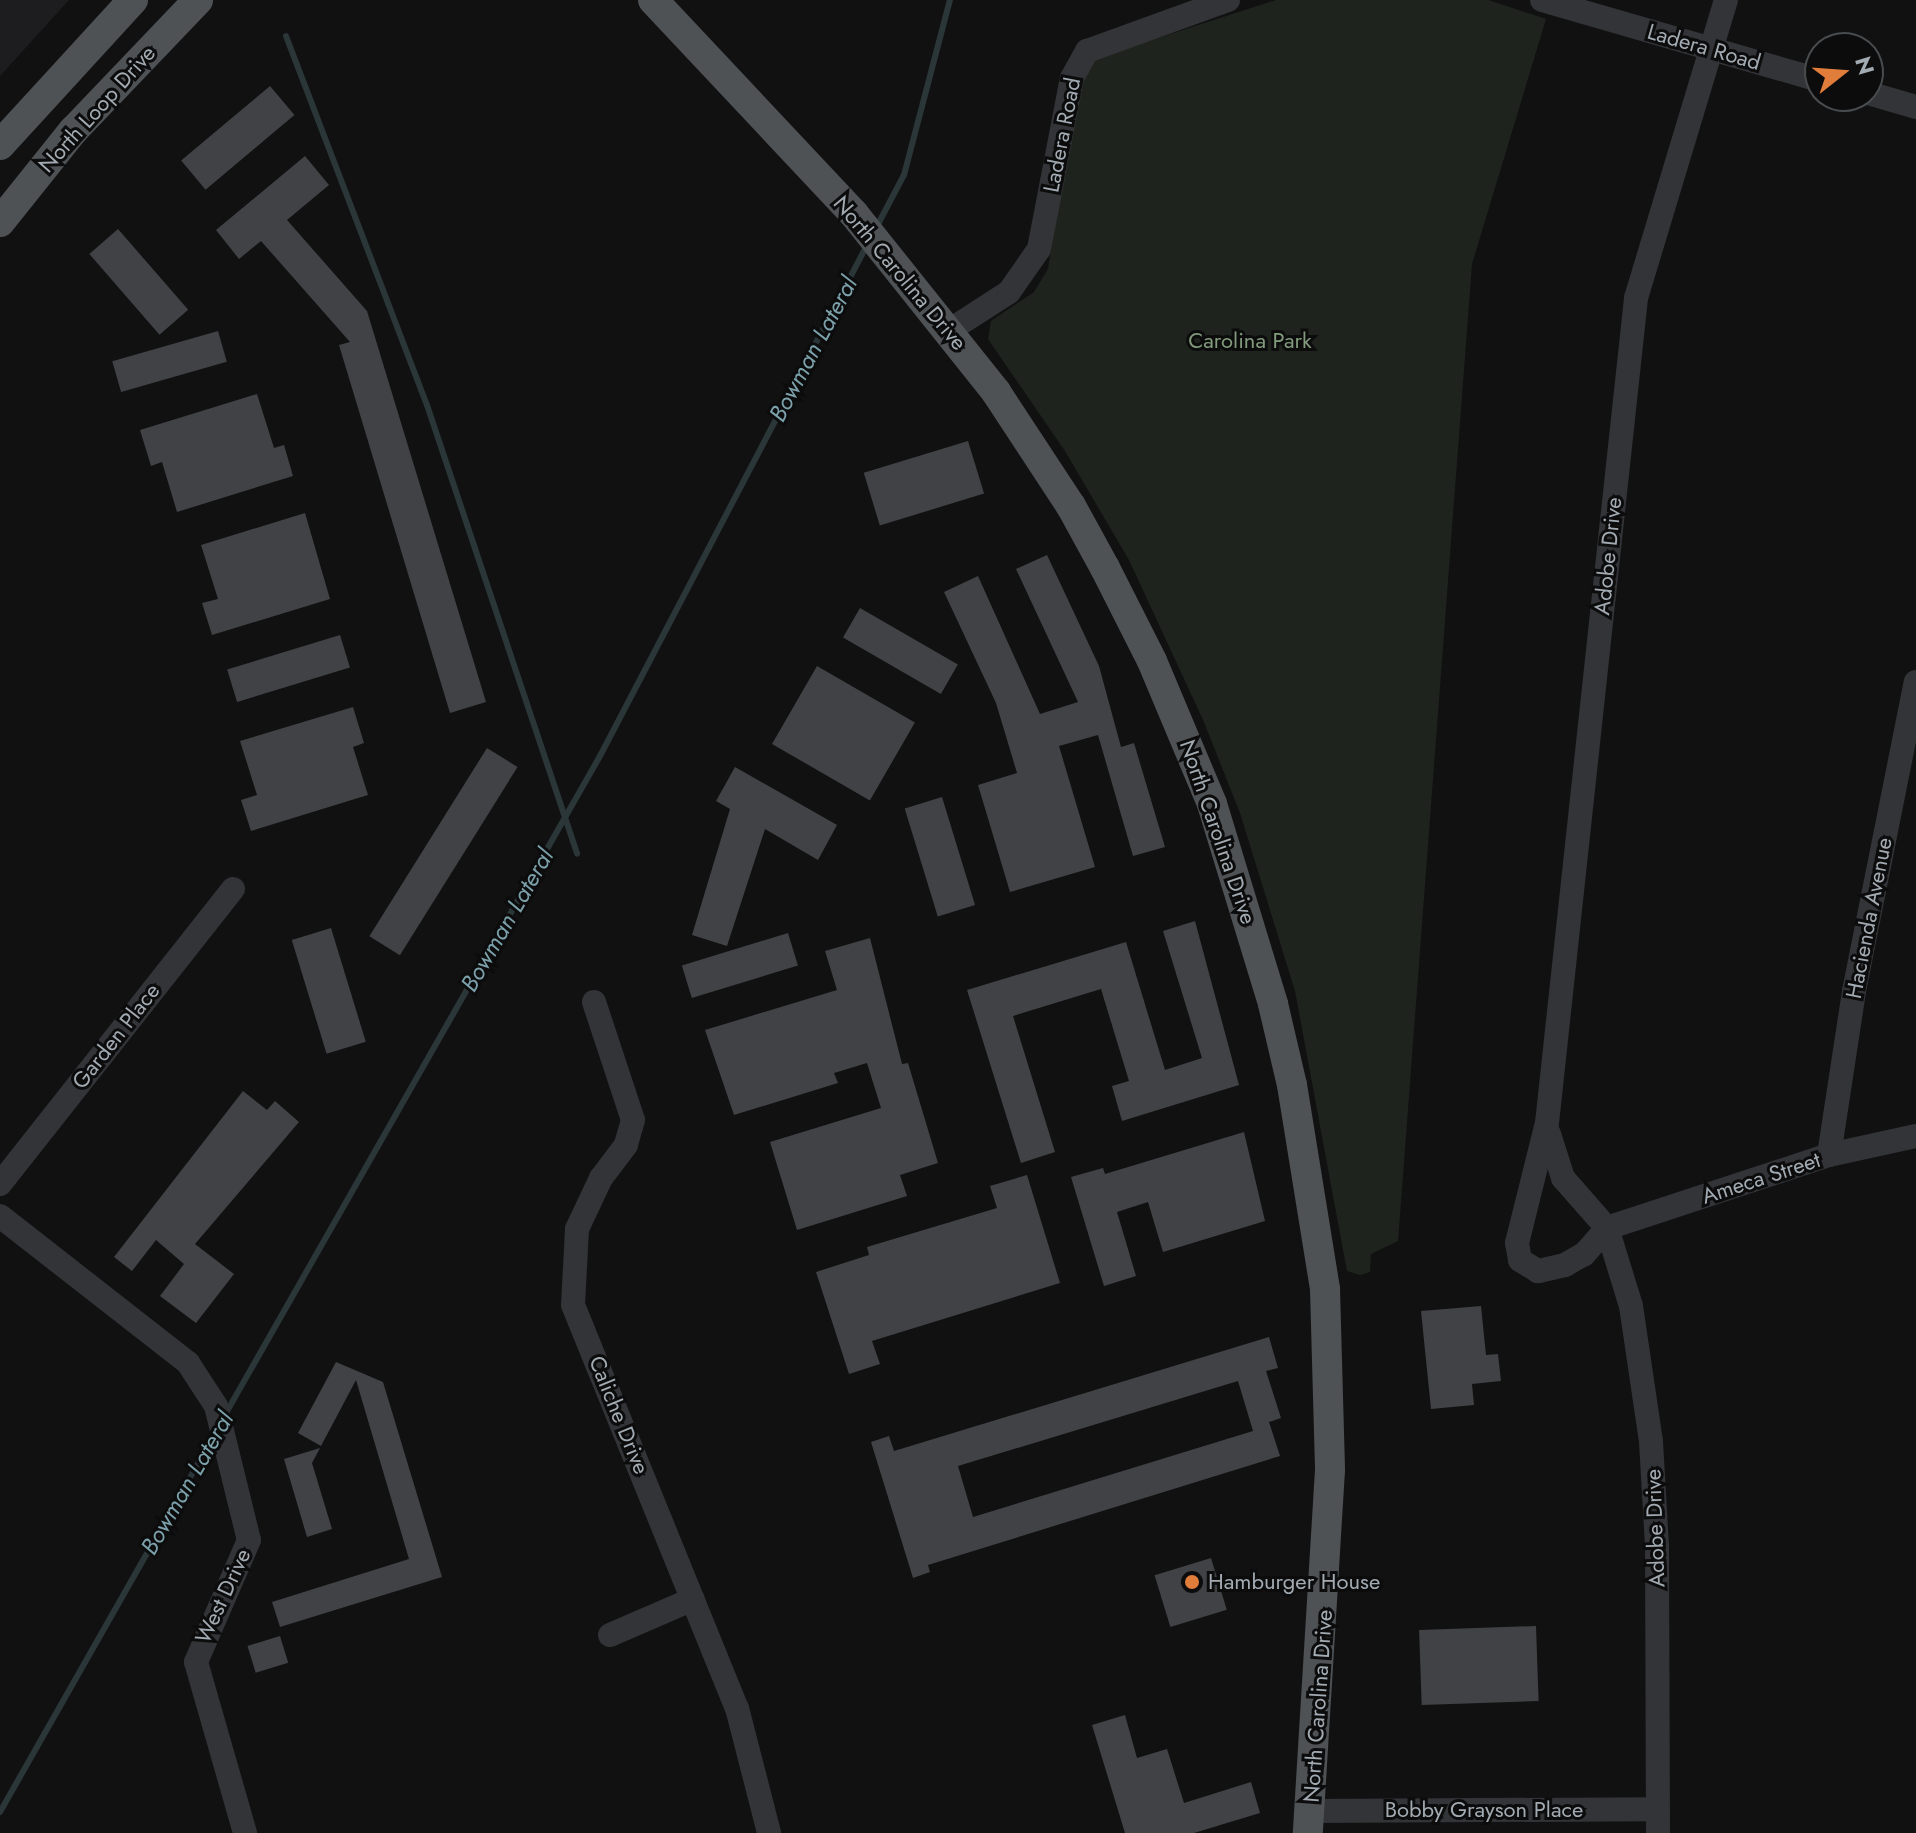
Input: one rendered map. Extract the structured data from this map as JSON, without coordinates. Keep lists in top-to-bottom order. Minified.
{"streets":{"main road":["North Loop Drive","North Carolina Drive"],"street":["Ladera Road","Adobe Drive","Hacienda Avenue","Garden Place","Ameca Street","Caliche Drive","West Drive","Bobby Grayson Place"]},"crossings":[["Ladera Road","North Carolina Drive"],["Ladera Road","Adobe Drive"],["North Carolina Drive","Bobby Grayson Place"],["Adobe Drive","Ameca Street"],["Adobe Drive","Bobby Grayson Place"],["Hacienda Avenue","Ameca Street"]],"water":["Bowman Lateral"],"parks":["Carolina Park"],"places":["Hamburger House"],"north":"right"}
